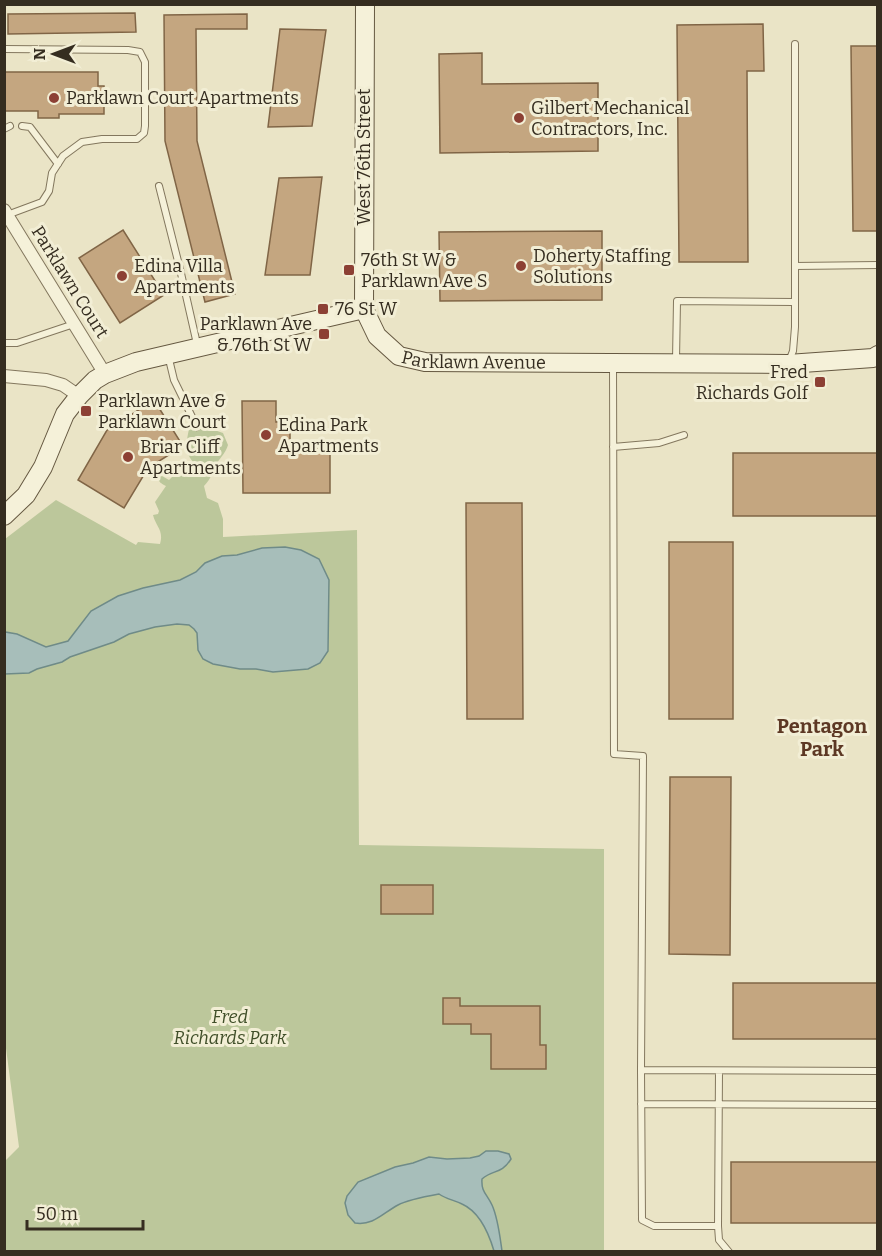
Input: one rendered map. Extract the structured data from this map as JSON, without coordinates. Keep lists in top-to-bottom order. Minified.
{"streets":{"street":["West 76th Street","Parklawn Court","Parklawn Avenue"]},"crossings":[["West 76th Street","Parklawn Avenue"]],"districts":["Pentagon Park"],"parks":["Fred Richards Park"],"places":{"other":["Parklawn Court Apartments","Gilbert Mechanical Contractors, Inc.","Doherty Staffing Solutions","Edina Villa Apartments","Edina Park Apartments","Briar Cliff Apartments"],"transit":["76th St W & Parklawn Ave S","76 St W","Parklawn Ave & 76th St W","Fred Richards Golf","Parklawn Ave & Parklawn Court"]},"scale_bar":"50 m","north":"left"}
